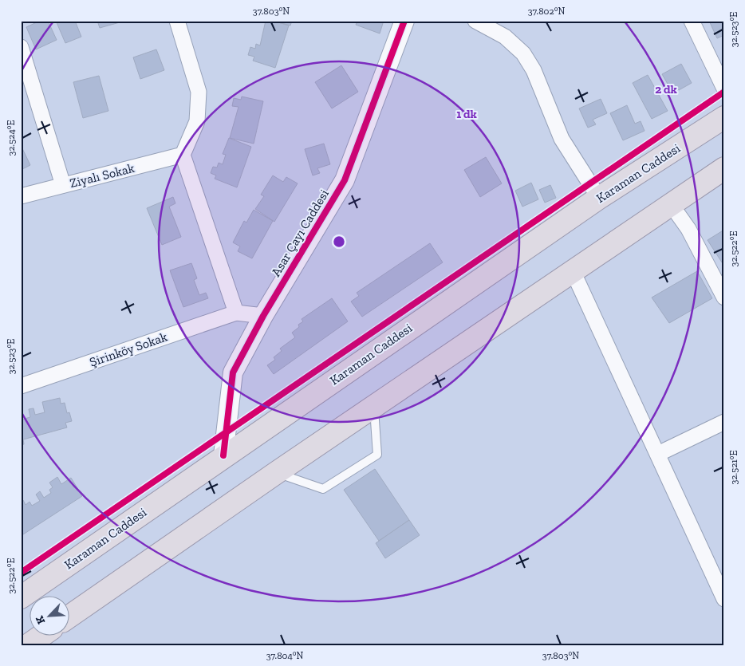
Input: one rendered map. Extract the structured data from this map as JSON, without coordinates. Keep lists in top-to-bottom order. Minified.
{"streets":{"highway":["Karaman Caddesi"],"street":["Ziyalı Sokak","Asar Çayı Caddesi","Şirinköy Sokak"]},"crossings":[["Karaman Caddesi","Asar Çayı Caddesi"]],"north":"bottom left","coordinates":["37.803°N","37.802°N","32.523°E","32.524°E","32.522°E","32.521°E","37.804°N"],"rings":["2 dk","1 dk"]}
